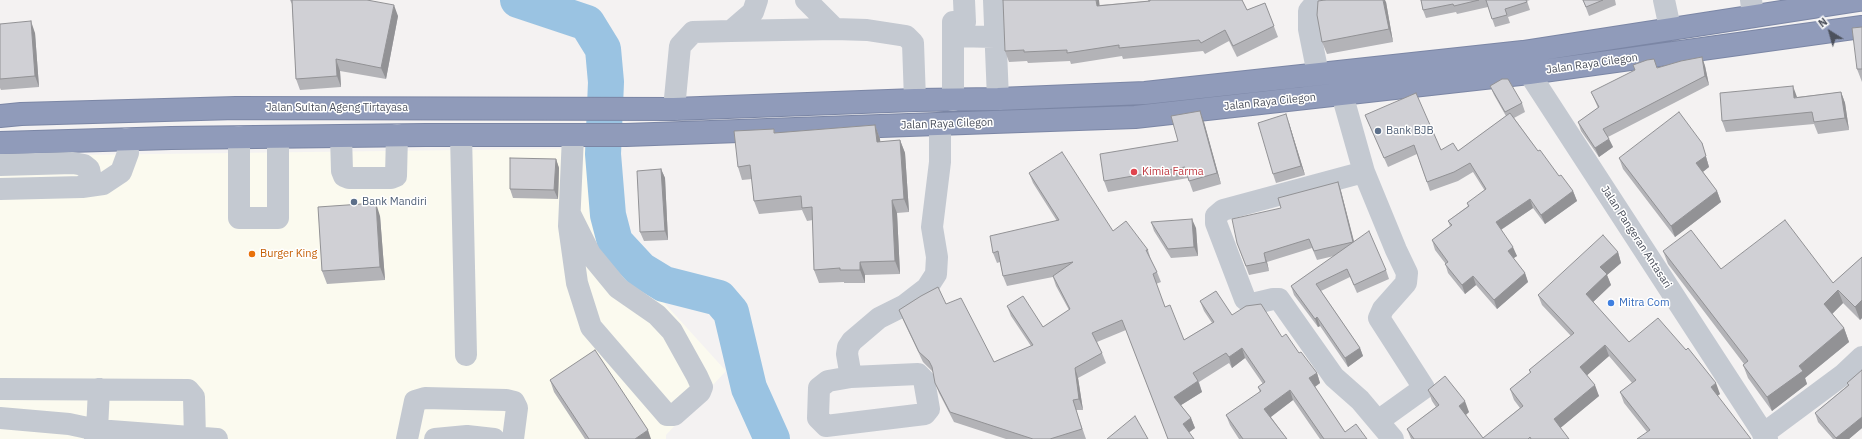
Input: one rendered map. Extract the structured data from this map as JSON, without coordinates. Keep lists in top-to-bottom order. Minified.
{"streets":{"highway":["Jalan Raya Cilegon","Jalan Sultan Ageng Tirtayasa"],"street":["Jalan Pangeran Antasari"]},"crossings":[["Jalan Raya Cilegon","Jalan Sultan Ageng Tirtayasa"],["Jalan Raya Cilegon","Jalan Pangeran Antasari"]],"places":["Bank BJB","Kimia Farma","Bank Mandiri","Burger King","Mitra Com"],"north":"top left"}
